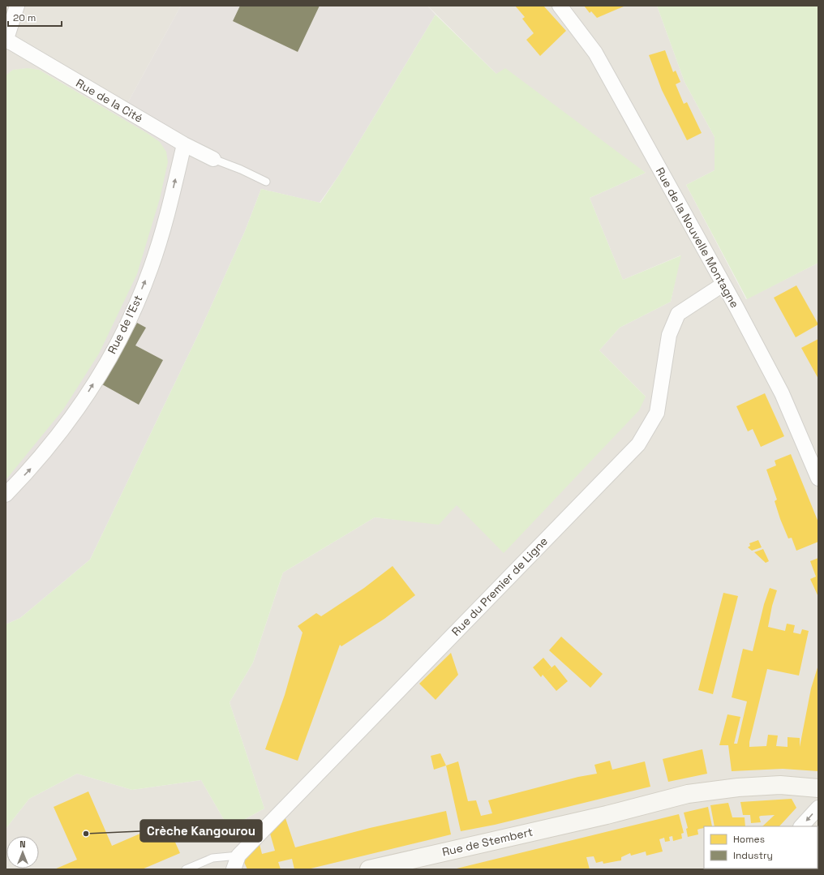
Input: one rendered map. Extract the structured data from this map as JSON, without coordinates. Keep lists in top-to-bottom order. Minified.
{"streets":{"street":["Rue de la Cité","Rue de la Nouvelle Montagne","Rue de l'Est","Rue du Premier de Ligne","Rue de Stembert"]},"crossings":[["Rue de la Cité","Rue de l'Est"],["Rue de la Nouvelle Montagne","Rue du Premier de Ligne"]],"one_way":["Rue de l'Est"],"places":["Crèche Kangourou"],"legend":["Homes","Industry"],"scale_bar":"20 m","north":"top"}
